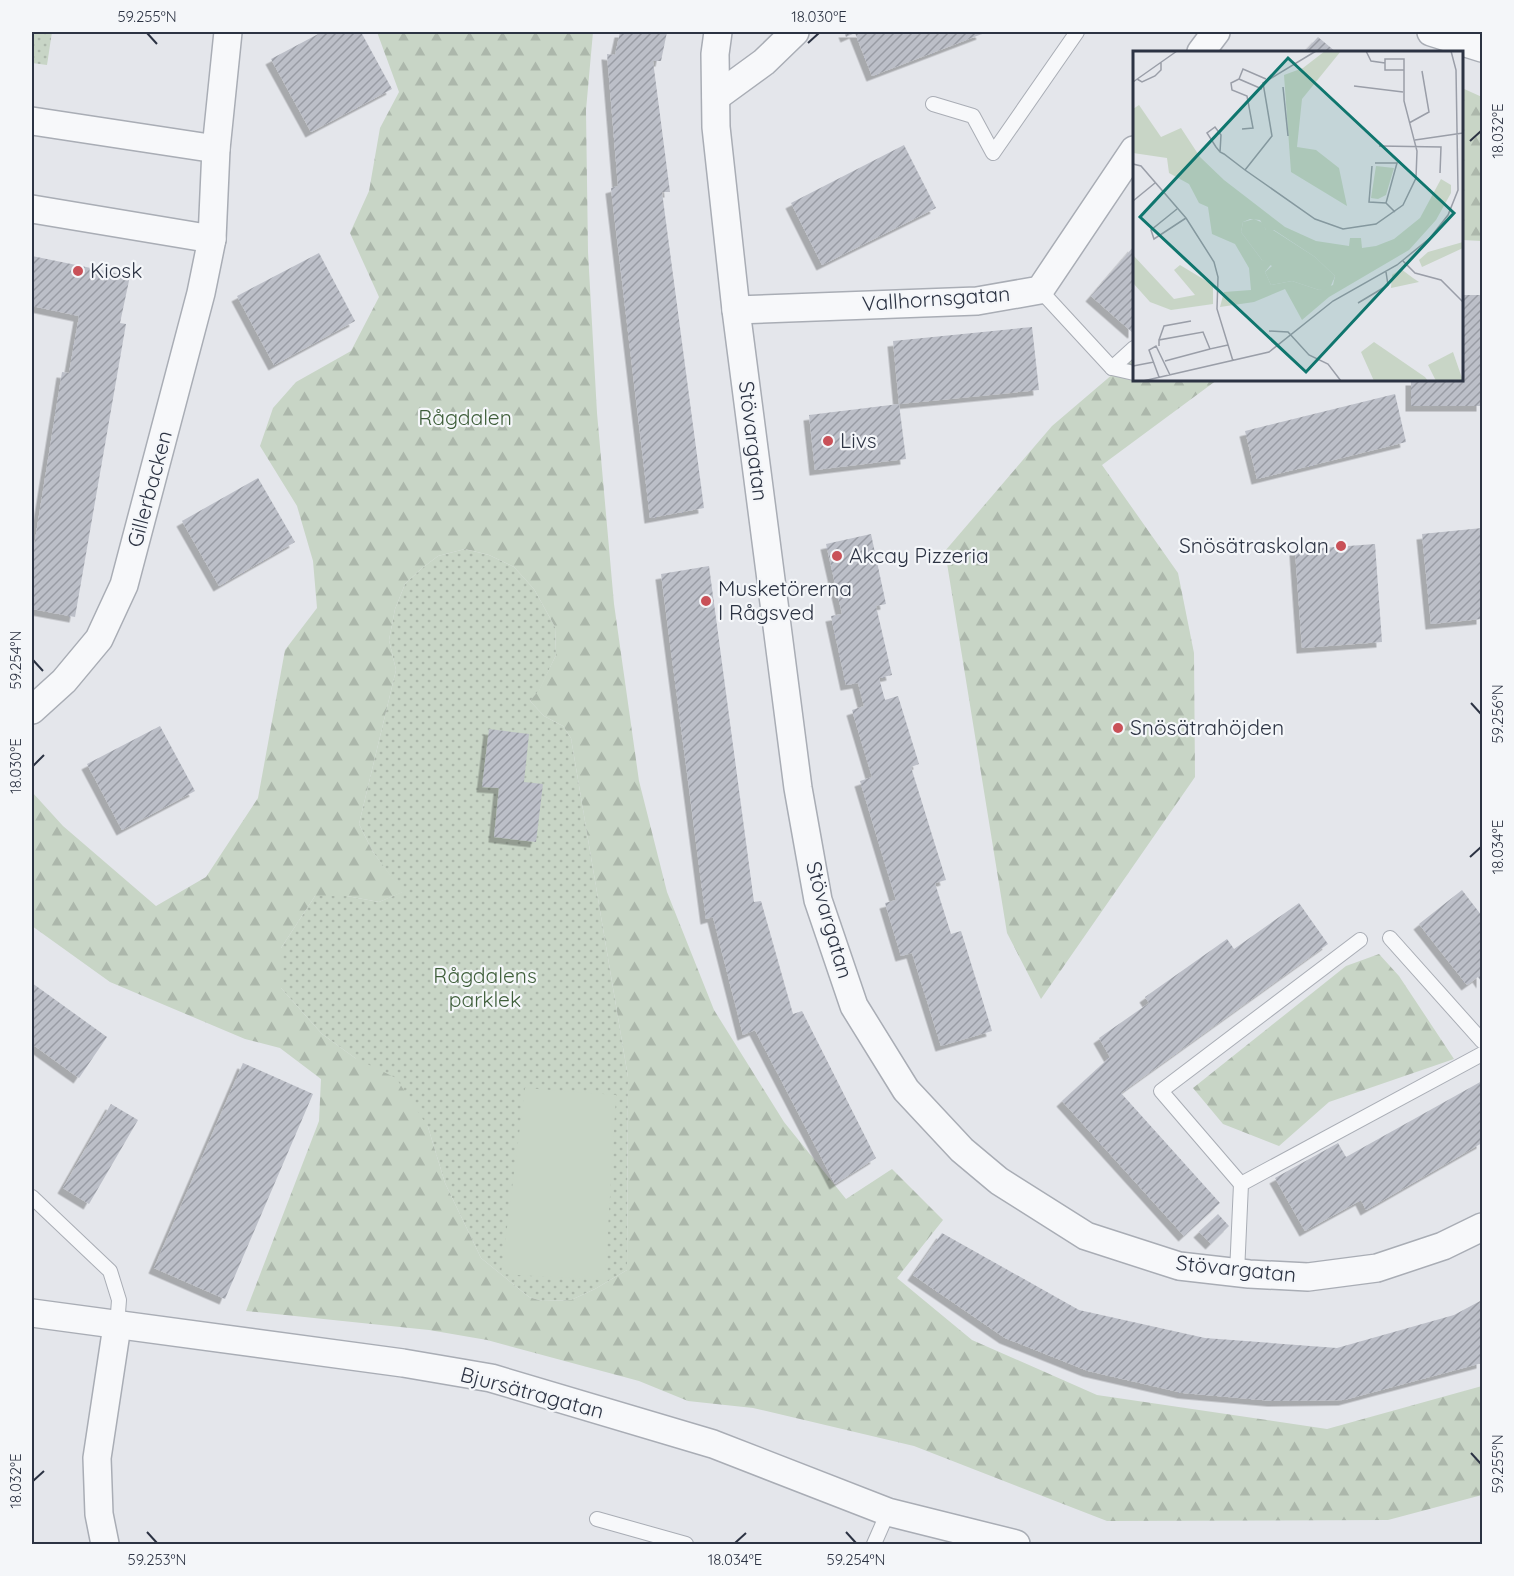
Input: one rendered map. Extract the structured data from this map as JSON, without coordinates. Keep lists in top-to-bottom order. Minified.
{"streets":{"street":["Vallhornsgatan","Stövargatan","Gillerbacken","Bjursätragatan"]},"crossings":[["Vallhornsgatan","Stövargatan"]],"parks":["Rågdalen","Rågdalens parklek"],"places":["Kiosk","Livs","Snösätraskolan","Akcay Pizzeria","Musketörerna I Rågsved","Snösätrahöjden"],"coordinates":["59.255°N","18.030°E","18.032°E","59.254°N","59.256°N","18.034°E","59.253°N"]}
